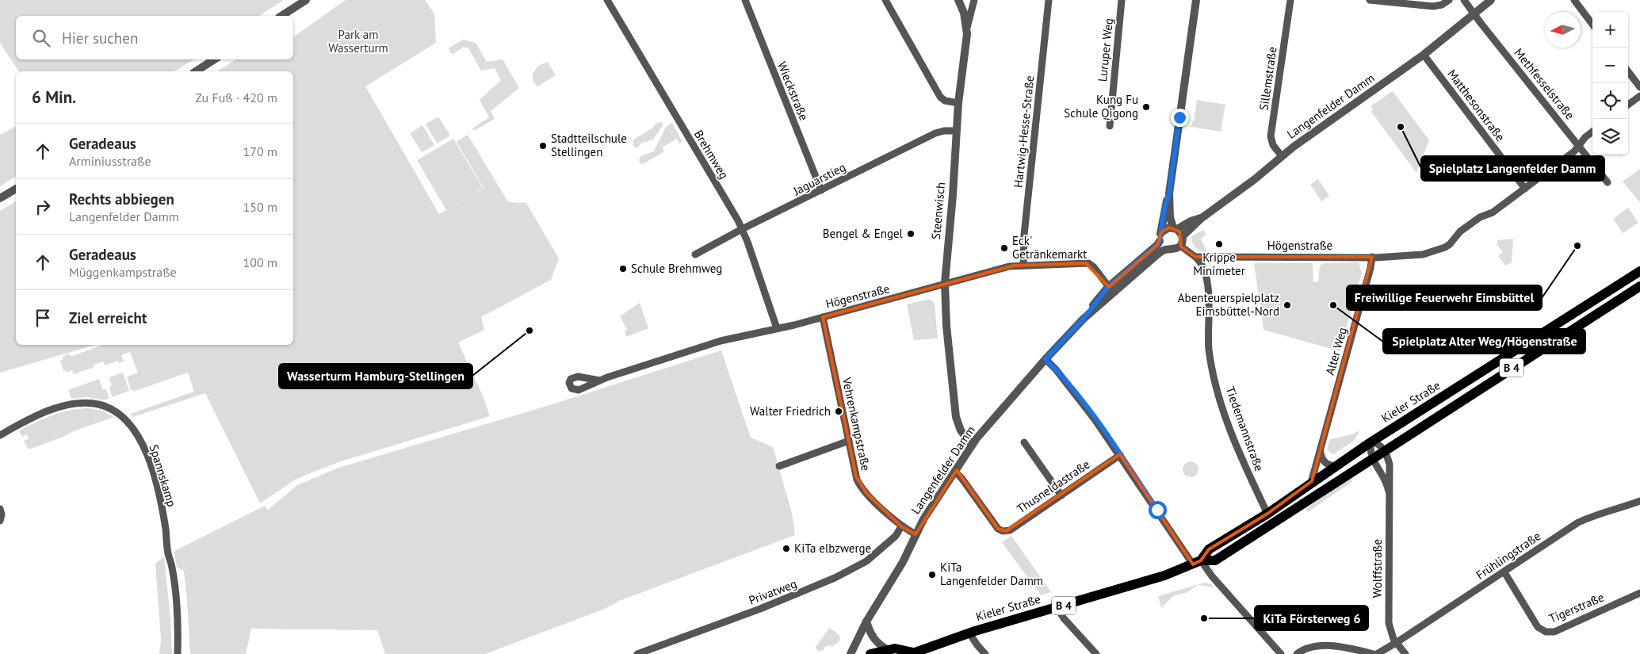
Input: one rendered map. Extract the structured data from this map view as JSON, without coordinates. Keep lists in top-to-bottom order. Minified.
{"streets":{"main road":["B 4","Kieler Straße"],"street":["Luruper Weg","Sillemstraße","Methfesselstraße","Wieckstraße","Matthesonstraße","Langenfelder Damm","Hartwig-Hesse-Straße","Brehmweg","Jaguarstieg","Steenwisch","Högenstraße","Alter Weg","Vehrenkampstraße","Tiedemannstraße","Spannskamp","Thusneldastraße","Frühlingstraße","Wolffstraße","Privatweg","Tigerstraße"]},"crossings":[["Sillemstraße","Langenfelder Damm"],["Methfesselstraße","Langenfelder Damm"],["Methfesselstraße","Högenstraße"],["Wieckstraße","Jaguarstieg"],["Matthesonstraße","Langenfelder Damm"],["Matthesonstraße","Högenstraße"],["Langenfelder Damm","Steenwisch"],["Langenfelder Damm","Högenstraße"],["Langenfelder Damm","Vehrenkampstraße"],["Langenfelder Damm","Thusneldastraße"],["Hartwig-Hesse-Straße","Högenstraße"],["Brehmweg","Jaguarstieg"],["Brehmweg","Högenstraße"],["Jaguarstieg","Steenwisch"],["Steenwisch","Högenstraße"],["Högenstraße","Alter Weg"],["Högenstraße","Vehrenkampstraße"],["Högenstraße","Tiedemannstraße"],["Alter Weg","Kieler Straße"],["Kieler Straße","Tiedemannstraße"],["Kieler Straße","Wolffstraße"],["Vehrenkampstraße","Privatweg"],["Frühlingstraße","Wolffstraße"],["Frühlingstraße","Tigerstraße"]],"parks":["Park am Wasserturm"],"places":["Kung Fu Schule Qigong","Spielplatz Langenfelder Damm","Stadtteilschule Stellingen","Bengel & Engel","Krippe Minimeter","Freiwillige Feuerwehr Eimsbüttel","Eck' Getränkemarkt","Schule Brehmweg","Abenteuerspielplatz Eimsbüttel-Nord","Spielplatz Alter Weg/Högenstraße","Wasserturm Hamburg-Stellingen","Walter Friedrich","KiTa elbzwerge","KiTa Langenfelder Damm","KiTa Försterweg 6"],"north":"left","page":{"map_buttons":["+","−"],"search":"Hier suchen","heading":["6 Min.","Zu Fuß · 420 m"],"list":[["Geradeaus","Arminiusstraße","170 m"],["Rechts abbiegen","Langenfelder Damm","150 m"],["Geradeaus","Müggenkampstraße","100 m"],"Ziel erreicht"]}}
